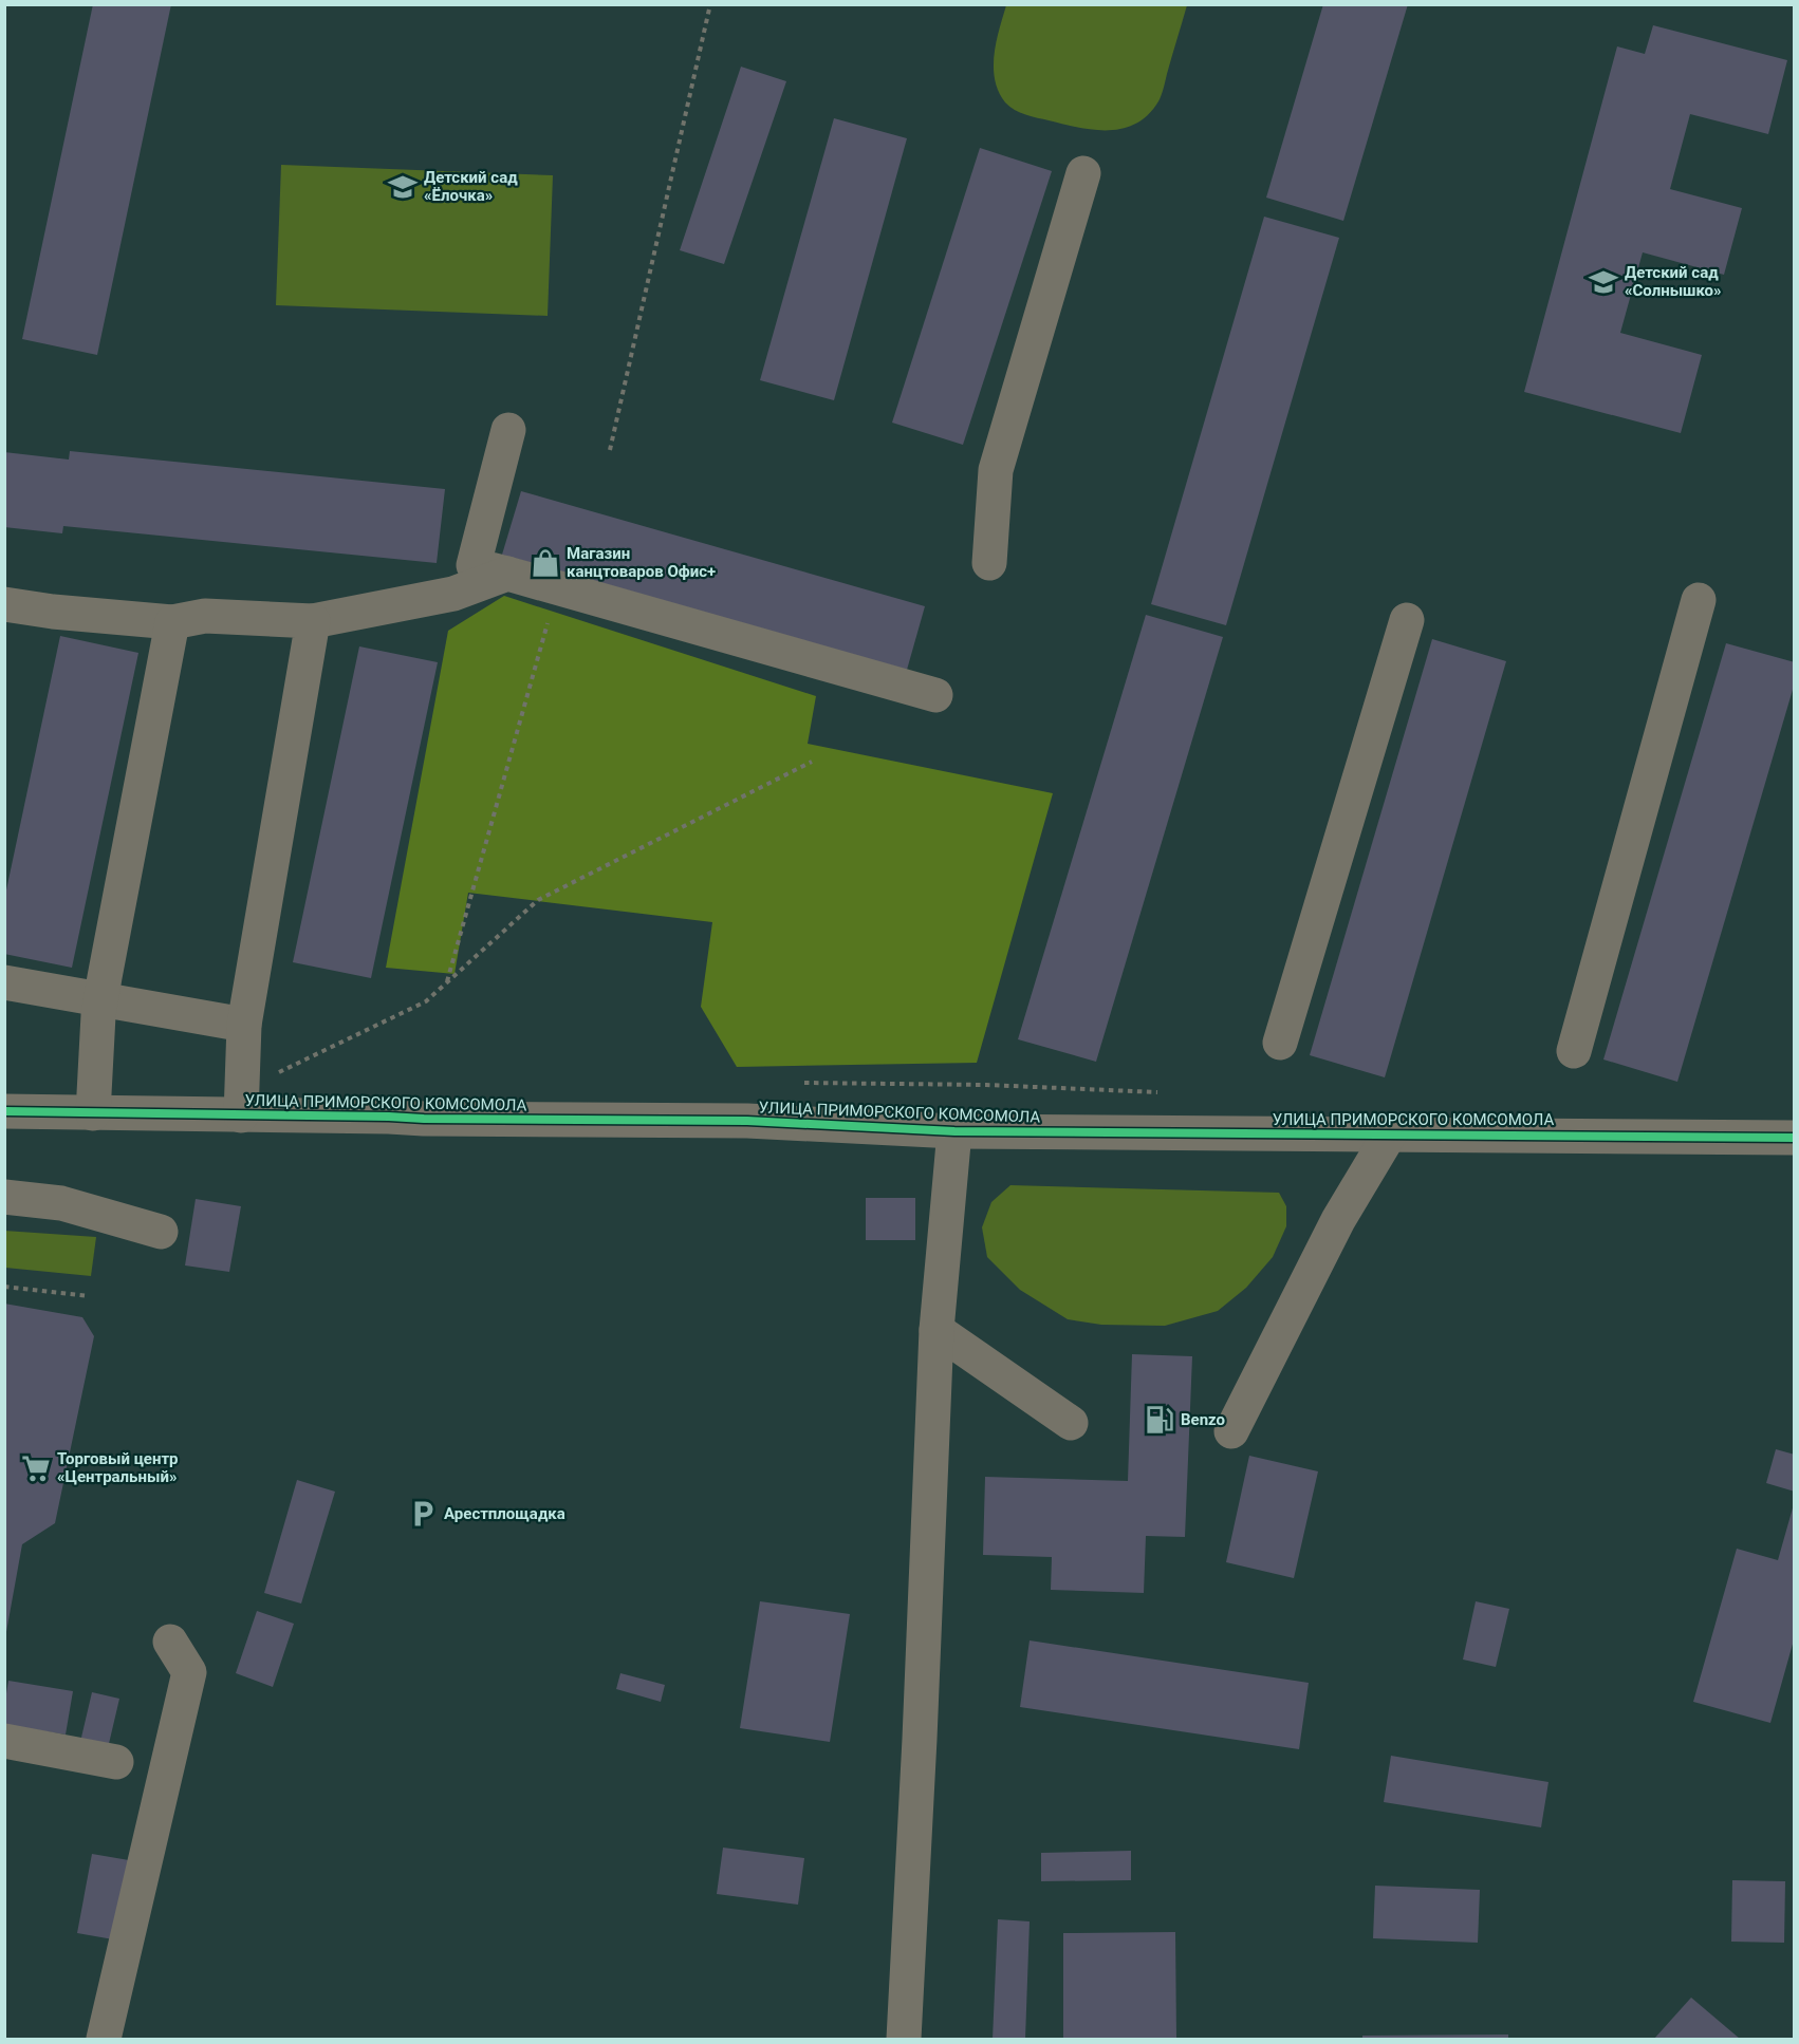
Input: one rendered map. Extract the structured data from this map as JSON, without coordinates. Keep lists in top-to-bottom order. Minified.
{"streets":{"street":["УЛИЦА ПРИМОРСКОГО КОМСОМОЛА"]},"places":{"school or university":["Детский сад «Ёлочка»","Детский сад «Солнышко»"],"shop":["Магазин канцтоваров Офис+"],"fuel station":["Benzo"],"supermarket":["Торговый центр «Центральный»"],"parking":["Арестплощадка"]}}
